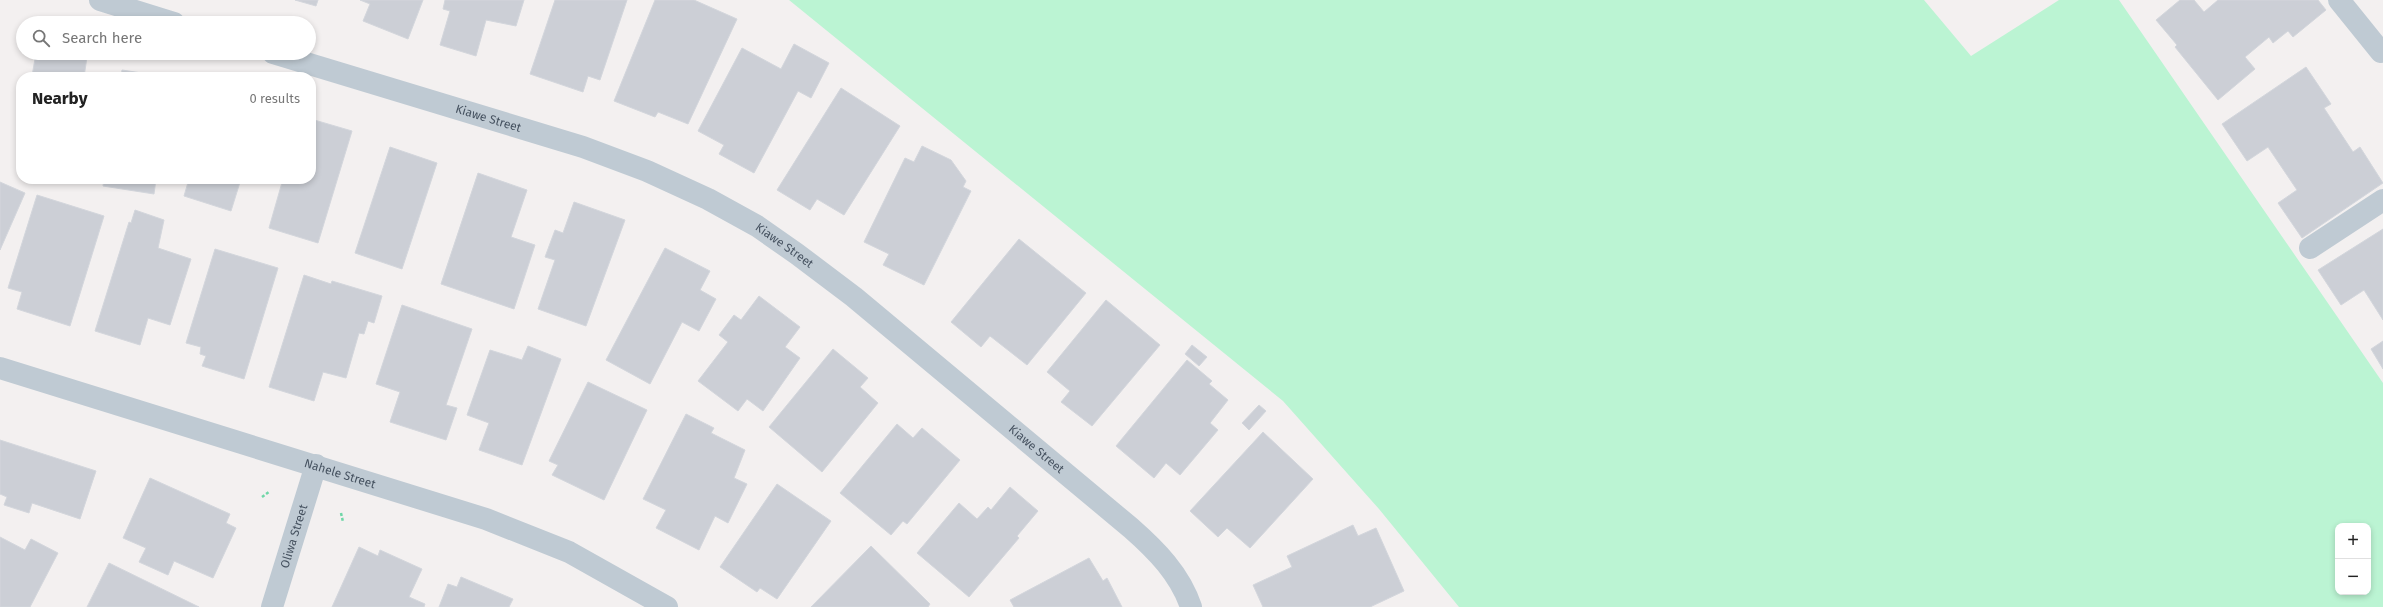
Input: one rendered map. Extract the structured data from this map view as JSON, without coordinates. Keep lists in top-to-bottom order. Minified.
{"streets":{"street":["Kiawe Street","Nahele Street","Oliwa Street"]},"crossings":[["Nahele Street","Oliwa Street"]],"page":{"search":"Search here","heading":["Nearby","0 results"],"map_buttons":["+","−"]}}
